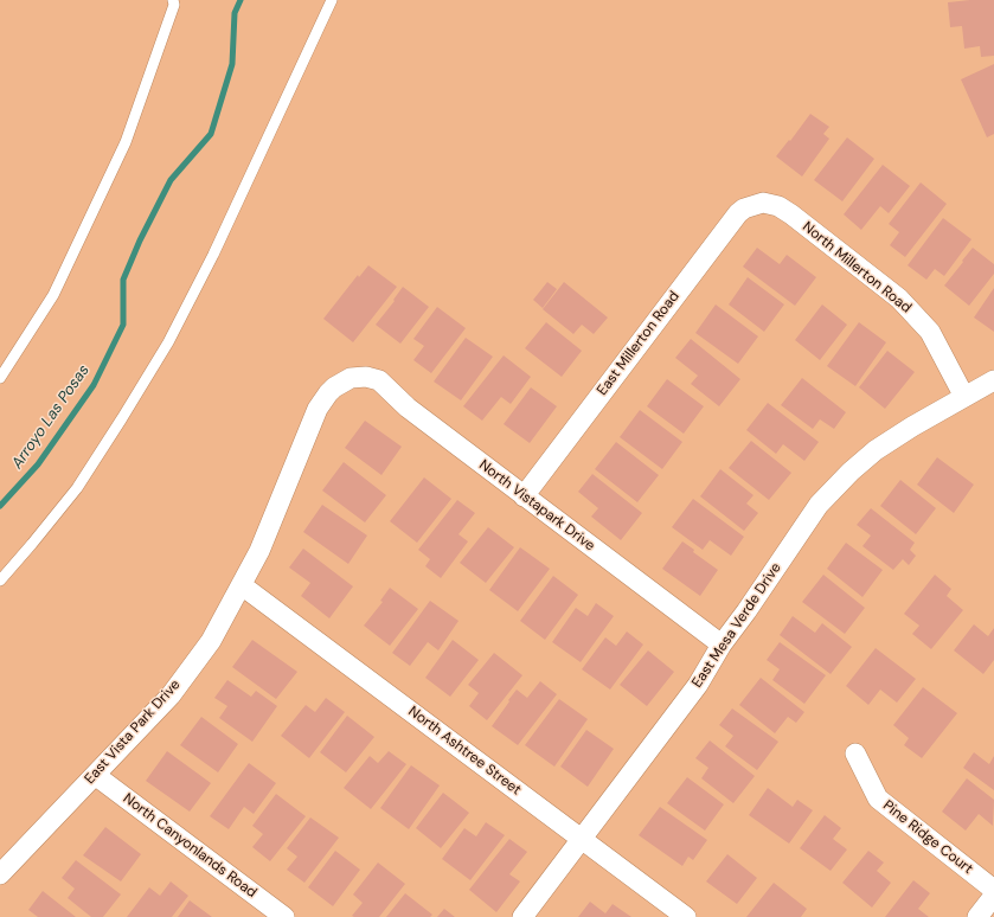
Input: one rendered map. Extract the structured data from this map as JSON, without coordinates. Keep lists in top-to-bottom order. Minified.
{"streets":{"street":["North Millerton Road","East Millerton Road","North Vistapark Drive","East Mesa Verde Drive","East Vista Park Drive","North Ashtree Street","Pine Ridge Court","North Canyonlands Road"]},"crossings":[["North Millerton Road","East Millerton Road"],["North Millerton Road","East Mesa Verde Drive"],["East Millerton Road","North Vistapark Drive"],["North Vistapark Drive","East Mesa Verde Drive"],["North Vistapark Drive","East Vista Park Drive"],["East Mesa Verde Drive","North Ashtree Street"],["East Vista Park Drive","North Ashtree Street"],["East Vista Park Drive","North Canyonlands Road"]],"water":["Arroyo Las Posas"]}
